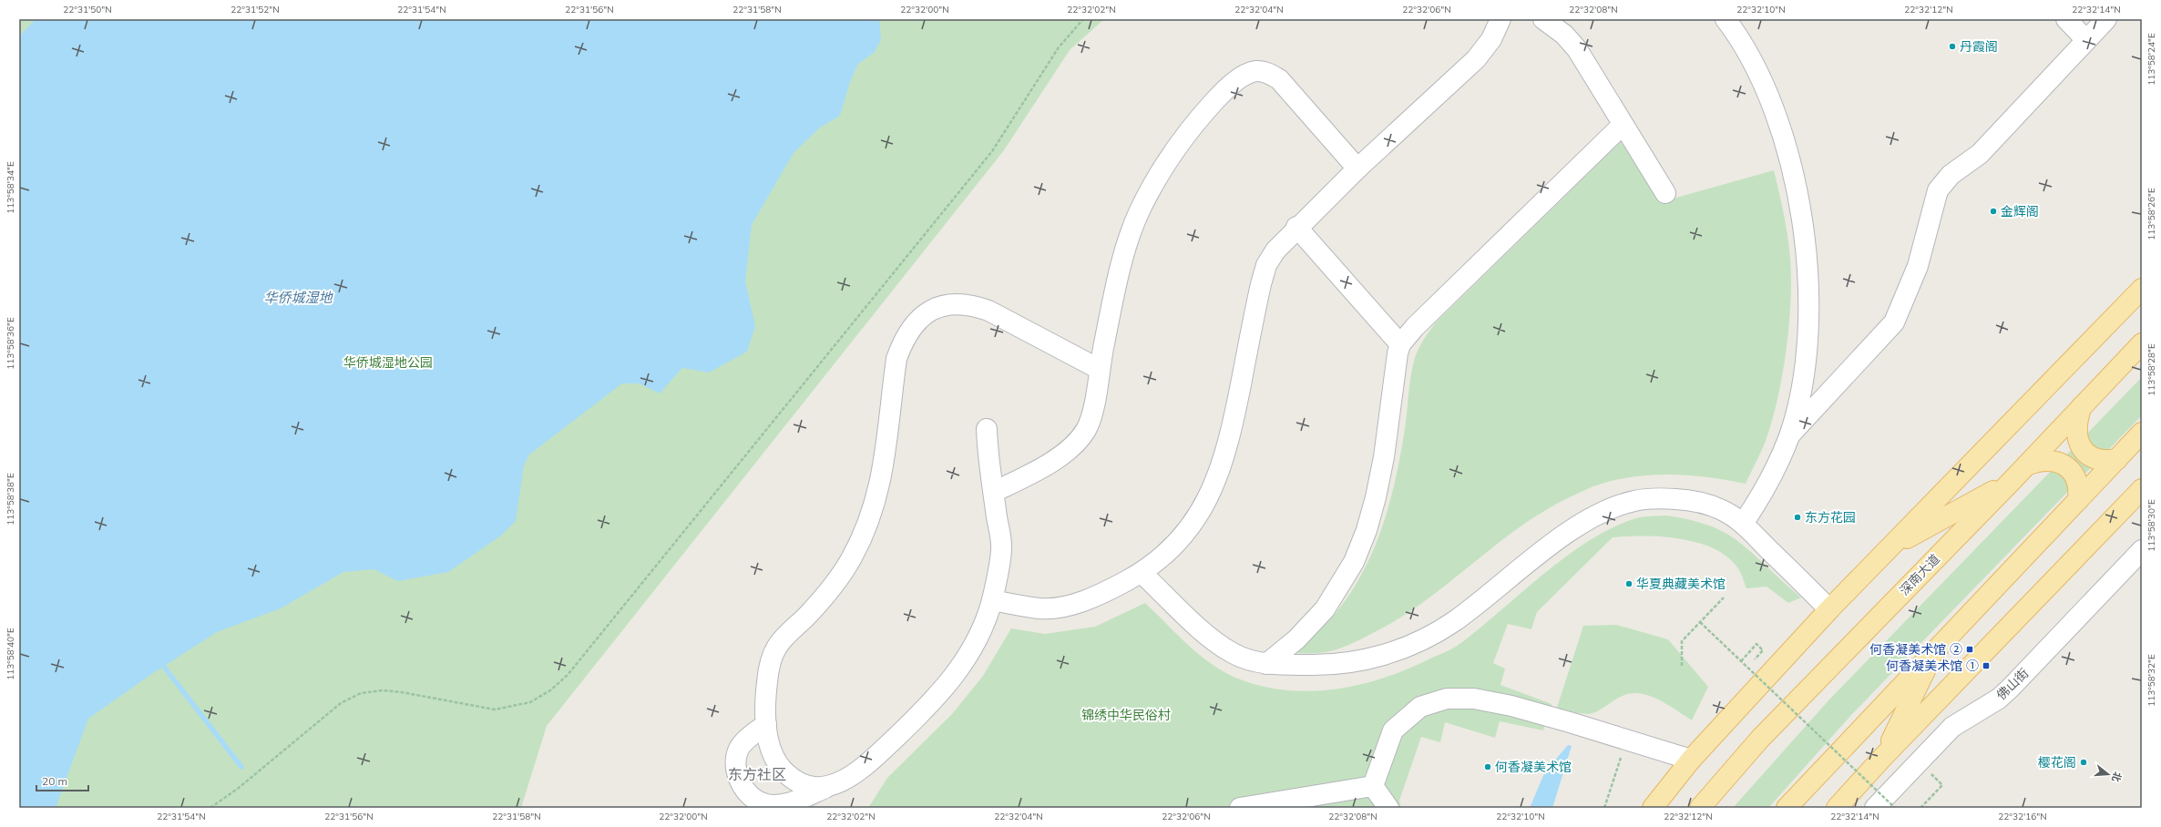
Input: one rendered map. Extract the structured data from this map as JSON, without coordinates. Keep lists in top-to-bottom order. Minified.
{"streets":{"main road":["深南大道"],"street":["佛山街"]},"districts":["东方社区"],"water":["华侨城湿地"],"parks":["华侨城湿地公园","锦绣中华民俗村"],"places":{"other":["丹霞阁","金辉阁","东方花园","华夏典藏美术馆","樱花阁","何香凝美术馆"],"transit":["何香凝美术馆 ②","何香凝美术馆 ①"]},"scale_bar":"20 m","north":"right","coordinates":["22°31'50\"N","22°31'52\"N","22°31'54\"N","22°31'56\"N","22°31'58\"N","22°32'00\"N","22°32'02\"N","22°32'04\"N","22°32'06\"N","22°32'08\"N","22°32'10\"N","22°32'12\"N","22°32'14\"N","113°58'24\"E","113°58'34\"E","113°58'26\"E","113°58'36\"E","113°58'28\"E","113°58'38\"E","113°58'30\"E","113°58'40\"E","113°58'32\"E","22°32'16\"N"]}
